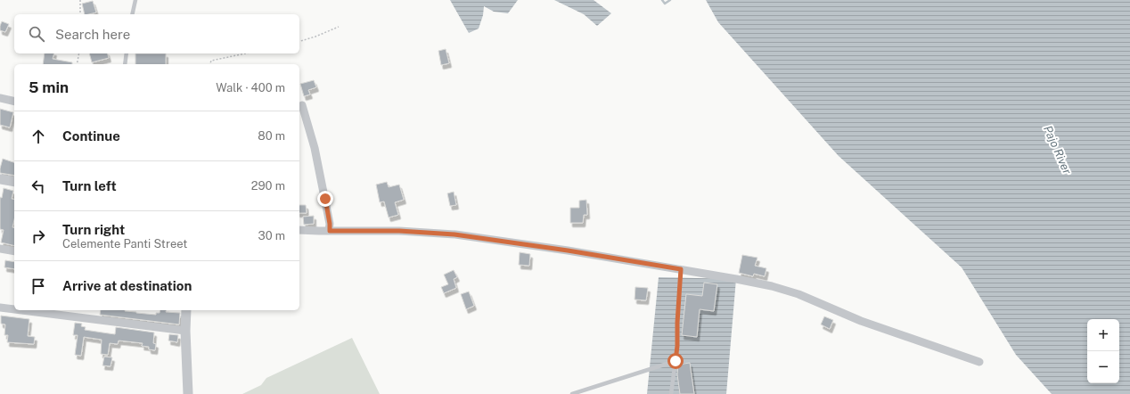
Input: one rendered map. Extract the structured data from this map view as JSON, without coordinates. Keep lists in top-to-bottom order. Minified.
{"water":["Pajo River"],"page":{"search":"Search here","heading":["5 min","Walk · 400 m"],"list":[["Continue","80 m"],["Turn left","290 m"],["Turn right","Celemente Panti Street","30 m"],"Arrive at destination"],"map_buttons":["+","−"]}}
